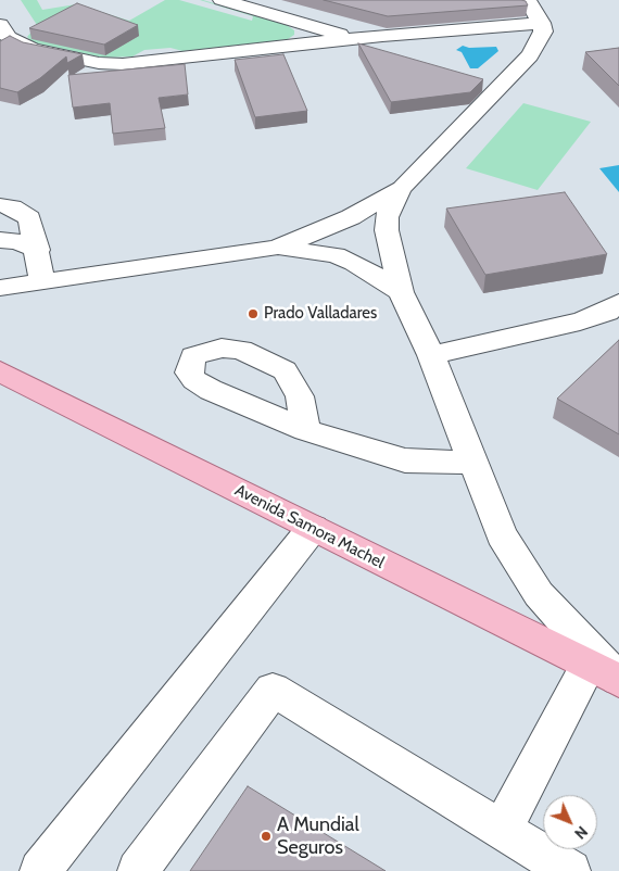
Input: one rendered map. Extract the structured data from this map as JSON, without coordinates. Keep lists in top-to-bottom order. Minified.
{"streets":{"main road":["Avenida Samora Machel"]},"places":["Prado Valladares","A Mundial Seguros"],"north":"bottom right"}
